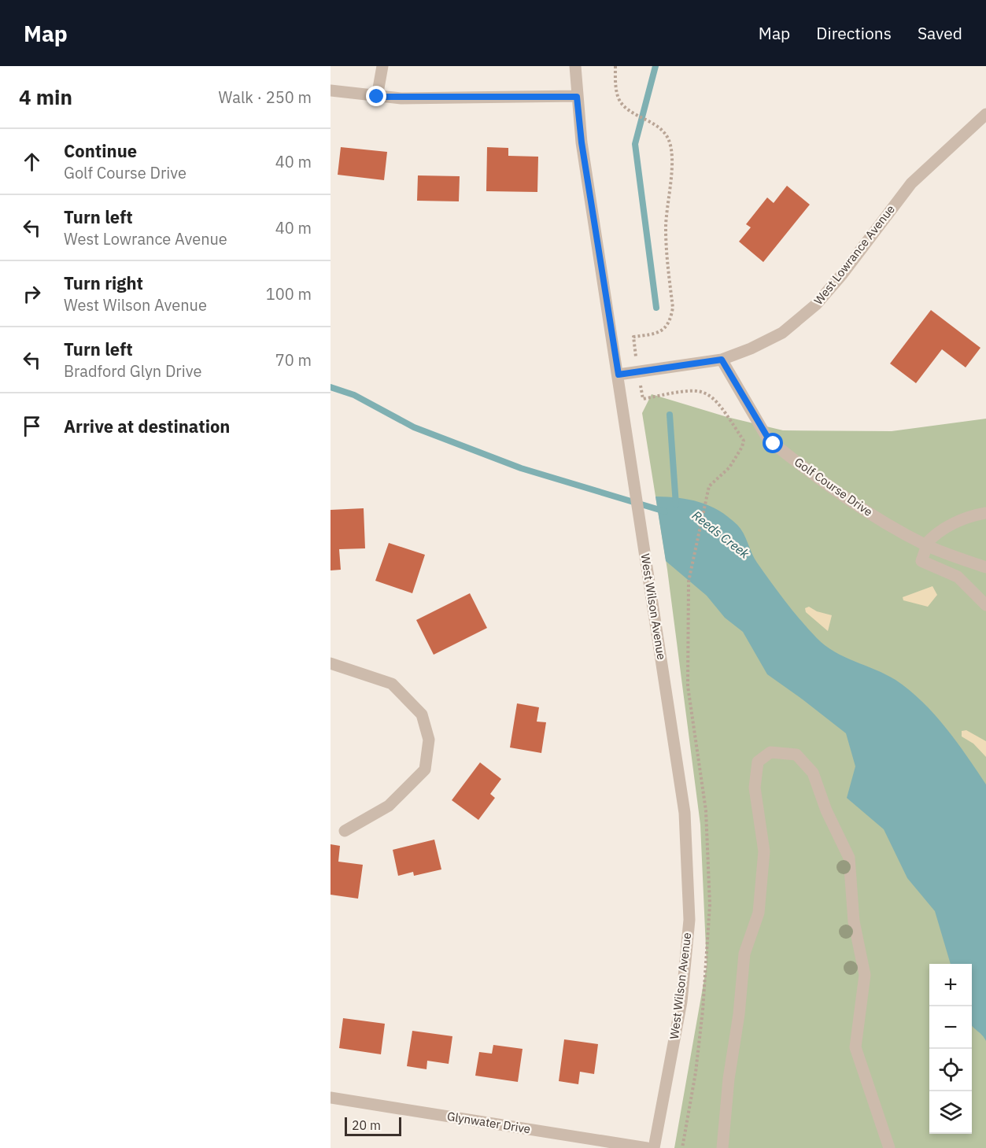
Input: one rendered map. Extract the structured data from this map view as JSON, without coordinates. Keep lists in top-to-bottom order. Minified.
{"streets":{"street":["West Lowrance Avenue","Golf Course Drive","West Wilson Avenue","Glynwater Drive"]},"crossings":[["West Lowrance Avenue","Golf Course Drive"],["West Lowrance Avenue","West Wilson Avenue"]],"water":["Reeds Creek"],"scale_bar":"20 m","page":{"header":"Map","nav":["Map","Directions","Saved"],"heading":["4 min","Walk · 250 m"],"list":[["Continue","Golf Course Drive","40 m"],["Turn left","West Lowrance Avenue","40 m"],["Turn right","West Wilson Avenue","100 m"],["Turn left","Bradford Glyn Drive","70 m"],"Arrive at destination"],"map_buttons":["+","−"],"scale":"20 m"}}
